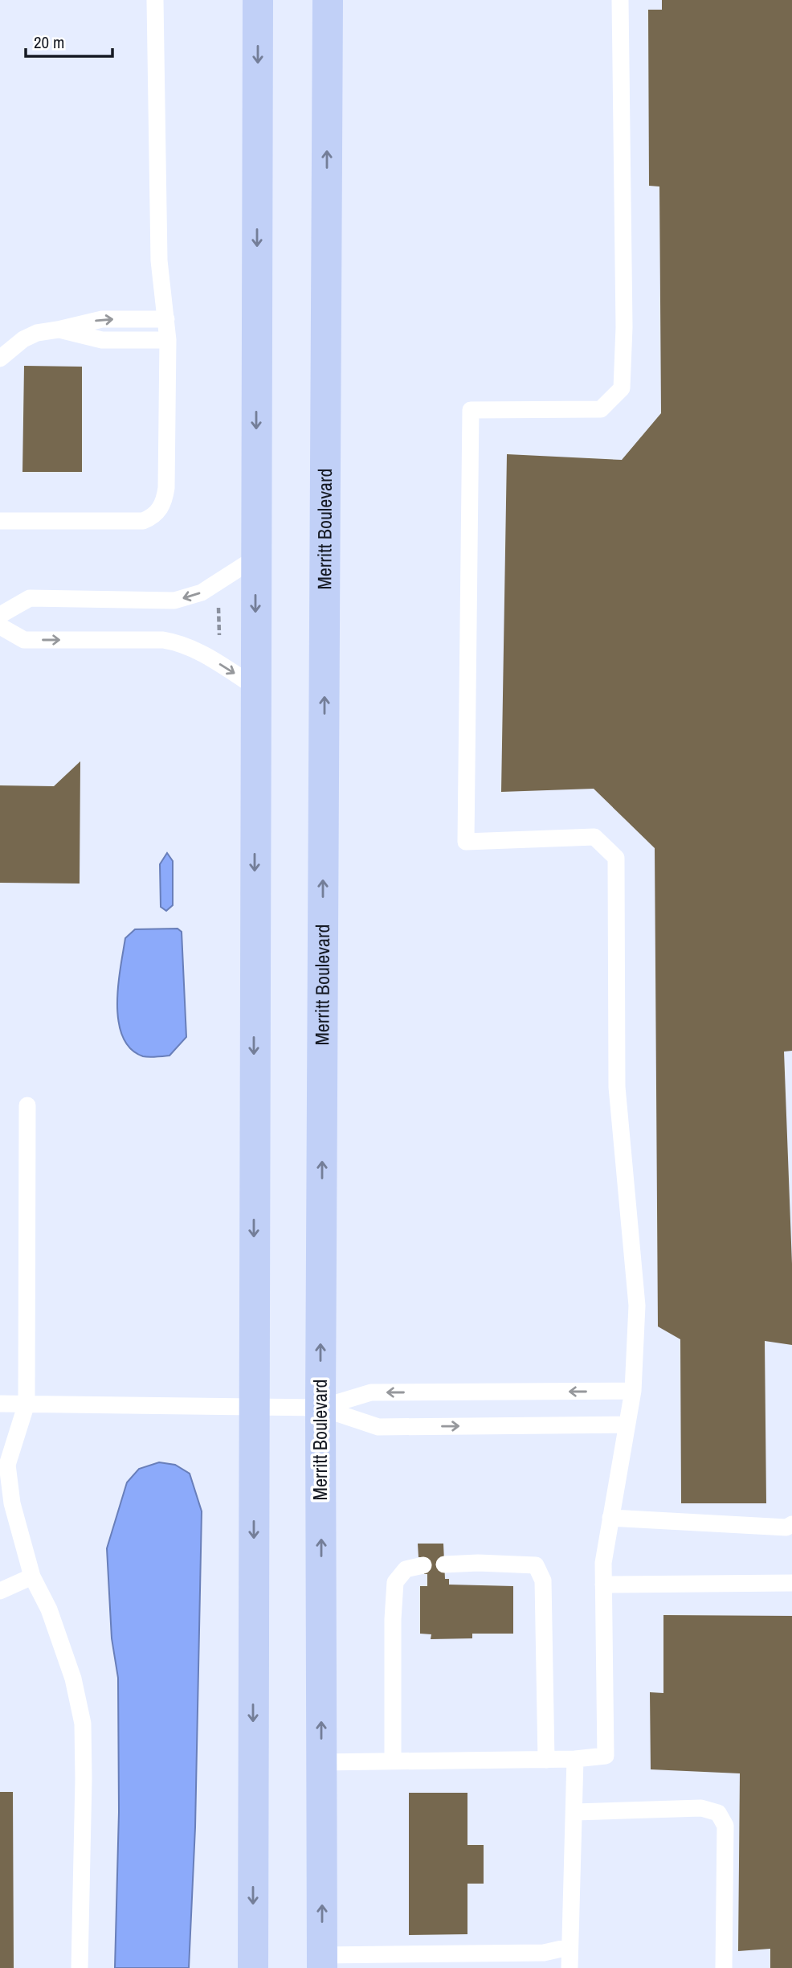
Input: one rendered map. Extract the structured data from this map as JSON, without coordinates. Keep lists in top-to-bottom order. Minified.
{"streets":{"main road":["Merritt Boulevard"]},"scale_bar":"20 m"}
